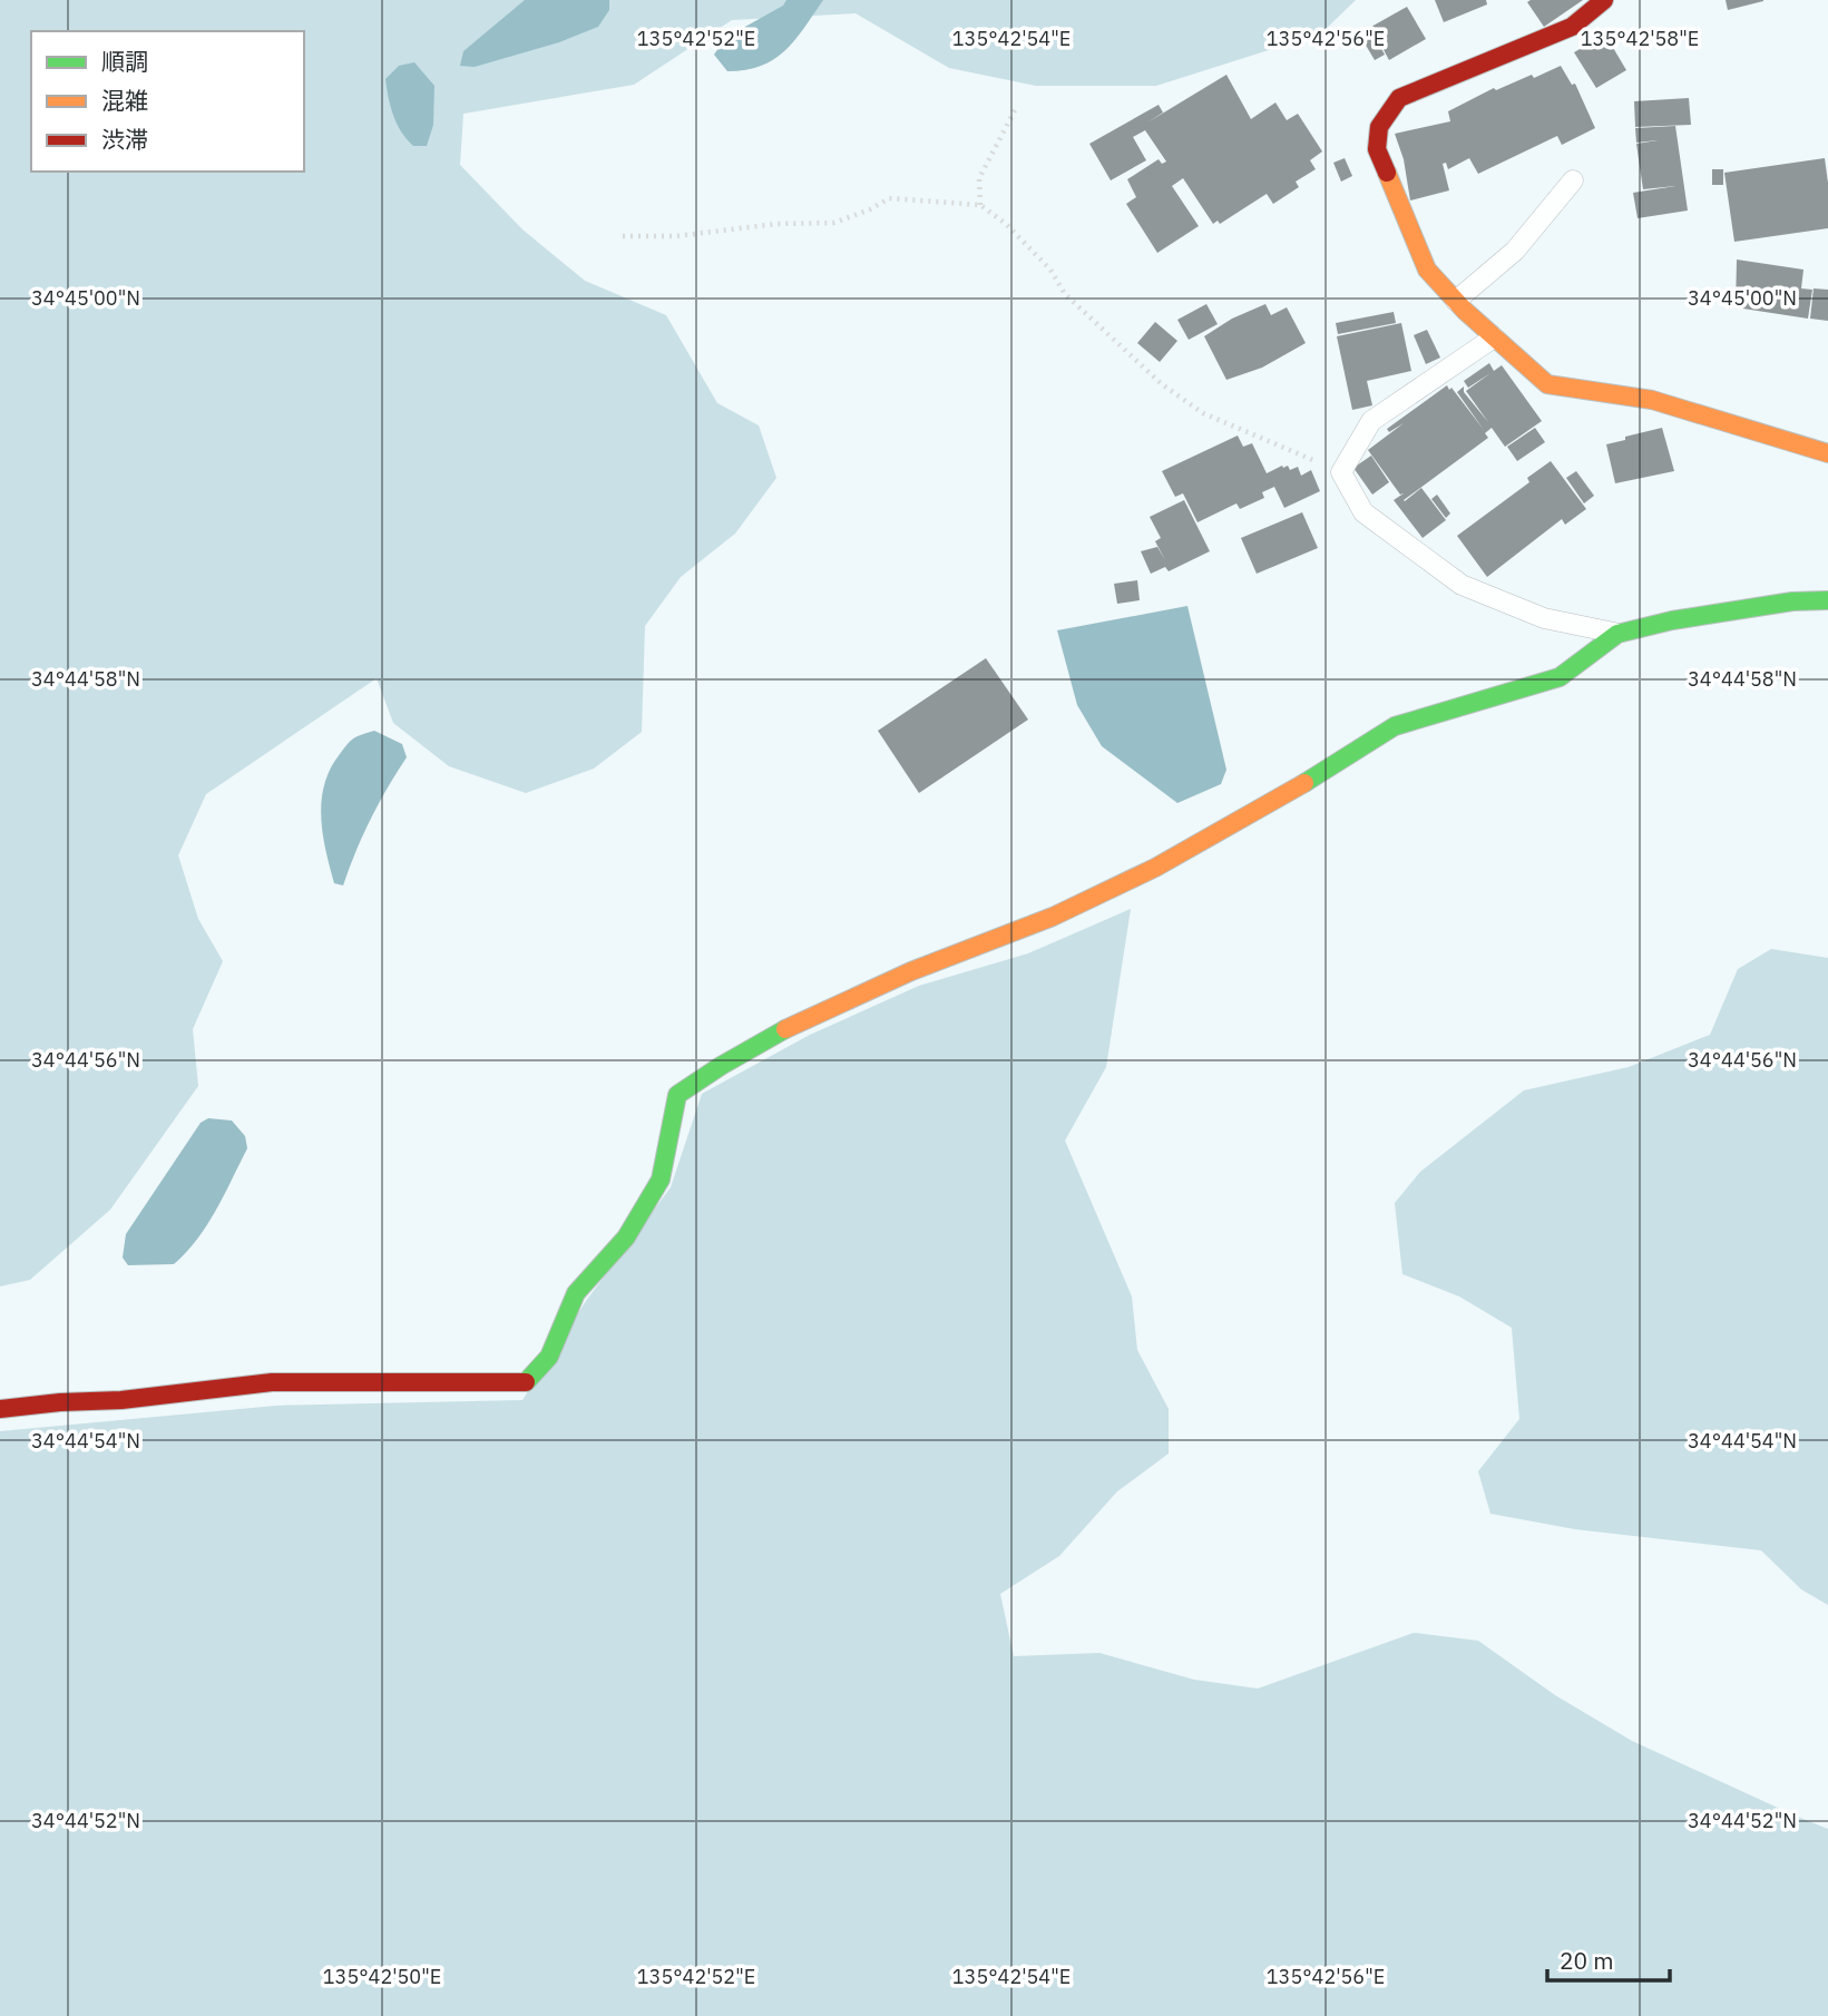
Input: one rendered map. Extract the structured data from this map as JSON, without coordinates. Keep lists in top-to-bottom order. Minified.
{"legend":["順調","混雑","渋滞"],"scale_bar":"20 m","coordinates":["135°42'52\"E","135°42'54\"E","135°42'56\"E","135°42'58\"E","34°45'00\"N","34°44'58\"N","34°44'56\"N","34°44'54\"N","34°44'52\"N","135°42'50\"E"]}
